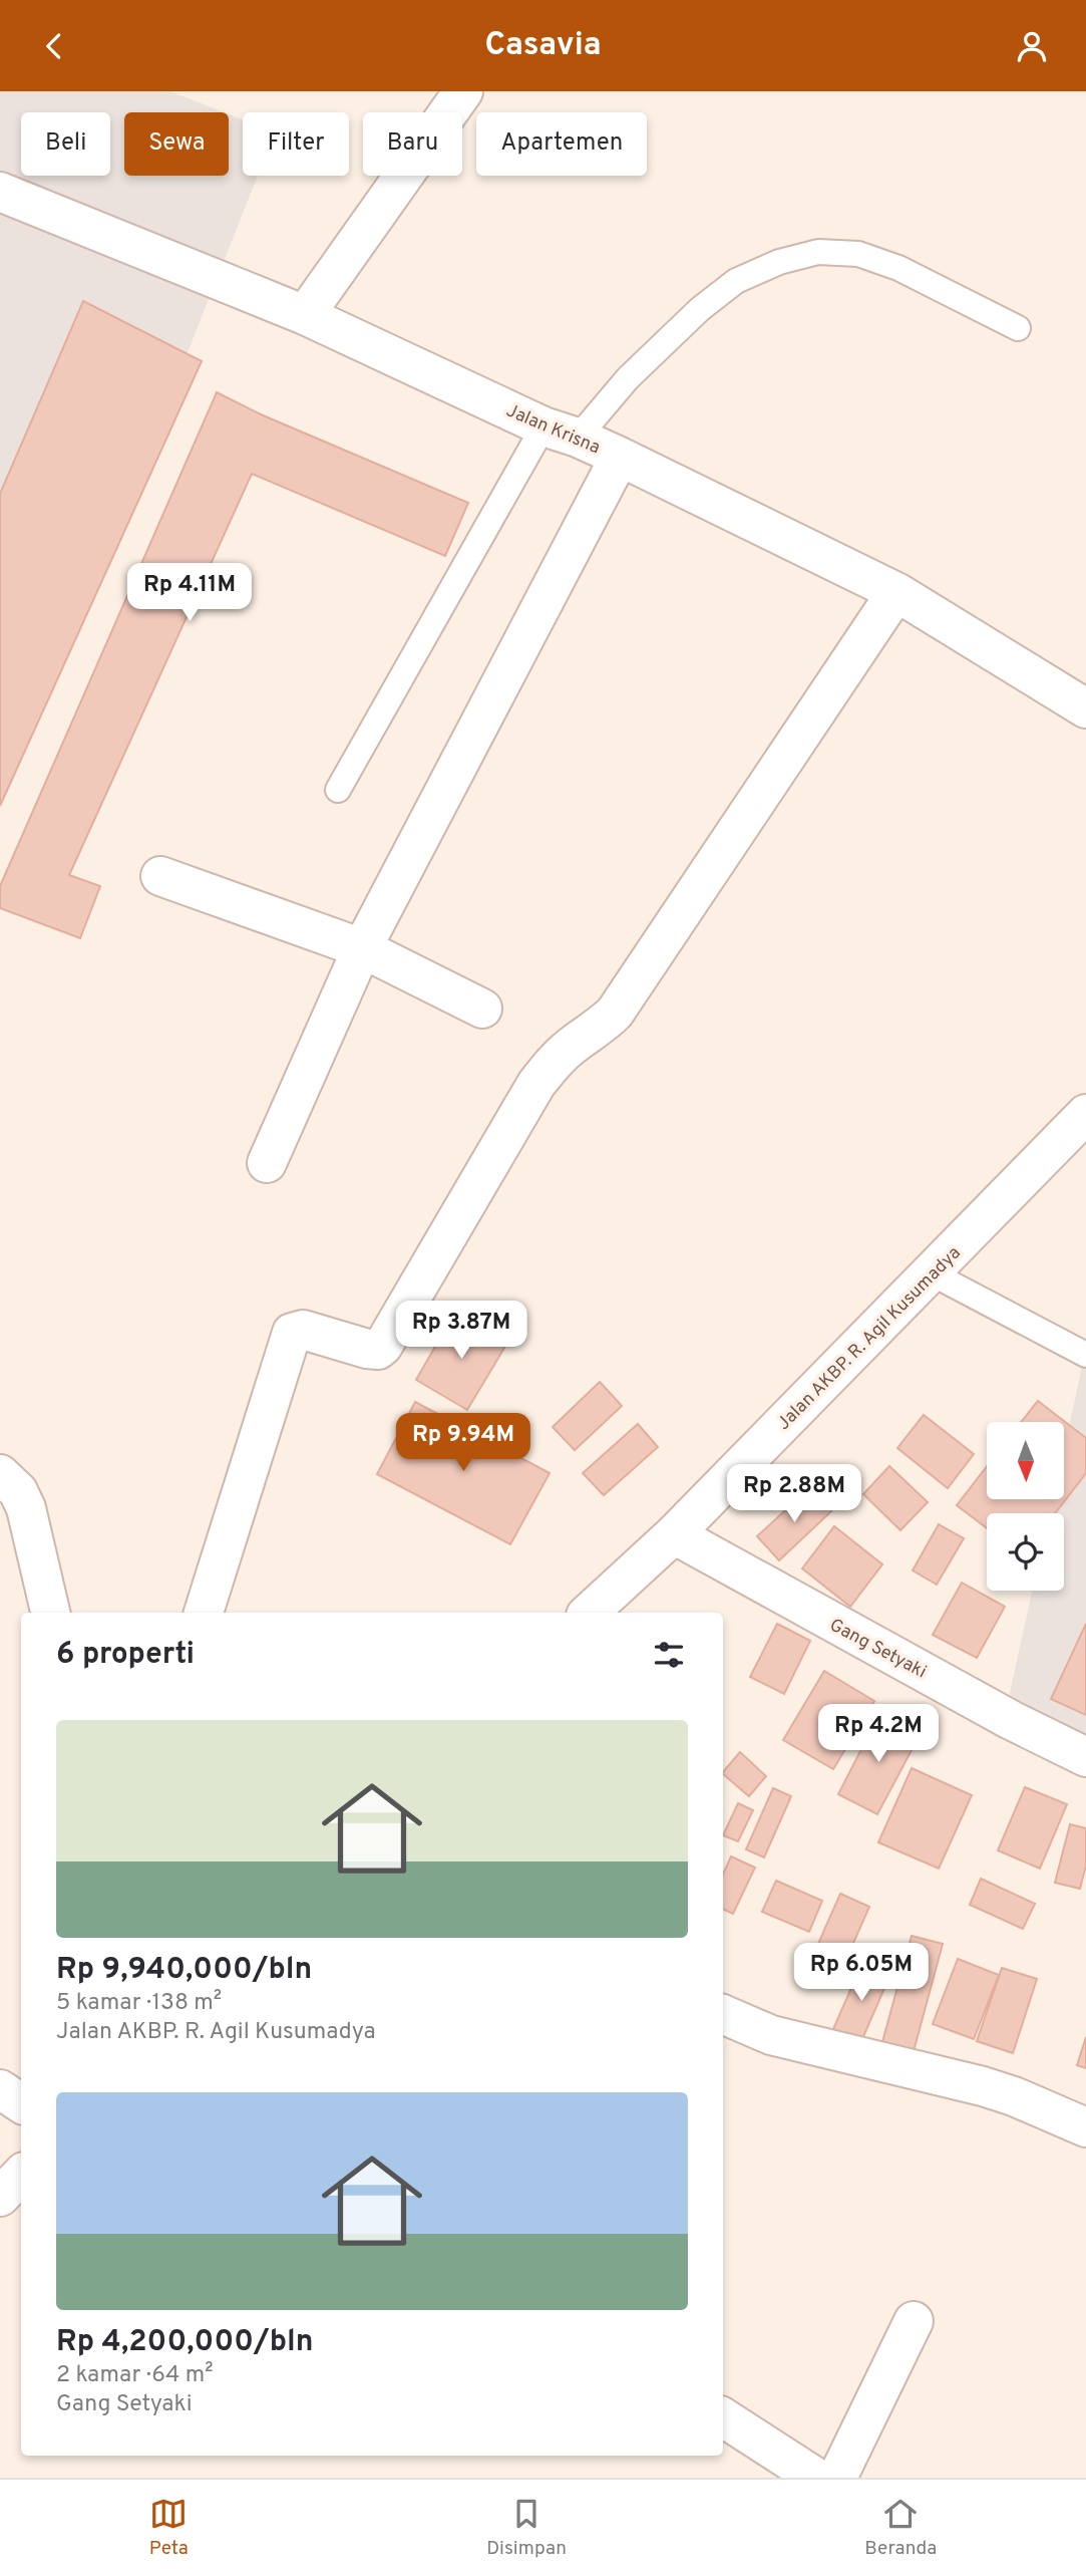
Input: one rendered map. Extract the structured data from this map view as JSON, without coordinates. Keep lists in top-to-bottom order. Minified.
{"streets":{"street":["Jalan Krisna","Jalan AKBP. R. Agil Kusumadya","Gang Setyaki"]},"crossings":[["Jalan AKBP. R. Agil Kusumadya","Gang Setyaki"]],"north":"bottom","page":{"header":"Casavia","chip":["Beli","Sewa","Filter","Baru","Apartemen"],"price":["Rp 4.11M","Rp 3.87M","Rp 9.94M","Rp 2.88M","Rp 4.2M","Rp 6.05M"],"heading":"6 properti","list":[{"name":"Rp 9,940,000/bln","note":"5 kamar · 138 m² · Jalan AKBP. R. Agil Kusumadya"},{"name":"Rp 4,200,000/bln","note":"2 kamar · 64 m² · Gang Setyaki"}],"tabs":["Peta","Disimpan","Beranda"]}}
